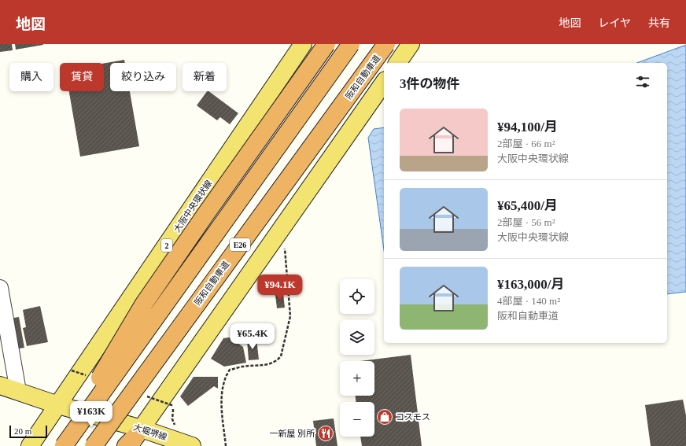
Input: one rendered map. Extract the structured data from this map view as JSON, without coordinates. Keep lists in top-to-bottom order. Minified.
{"streets":{"highway":["阪和自動車道","E26"],"main road":["大阪中央環状線","2","大堀堺線"]},"crossings":[["大阪中央環状線","大堀堺線"]],"places":{"shop":["コスモス"],"restaurant":["一新屋 別所"]},"scale_bar":"20 m","page":{"header":"地図","nav":["地図","レイヤ","共有"],"chip":["購入","賃貸","絞り込み","新着"],"heading":"3件の物件","list":[{"name":"¥94,100/月","note":"2部屋 · 66 m² · 大阪中央環状線"},{"name":"¥65,400/月","note":"2部屋 · 56 m² · 大阪中央環状線"},{"name":"¥163,000/月","note":"4部屋 · 140 m² · 阪和自動車道"}],"price":["¥94.1K","¥65.4K","¥163K"],"map_buttons":["+","−"],"scale":"20 m"}}
